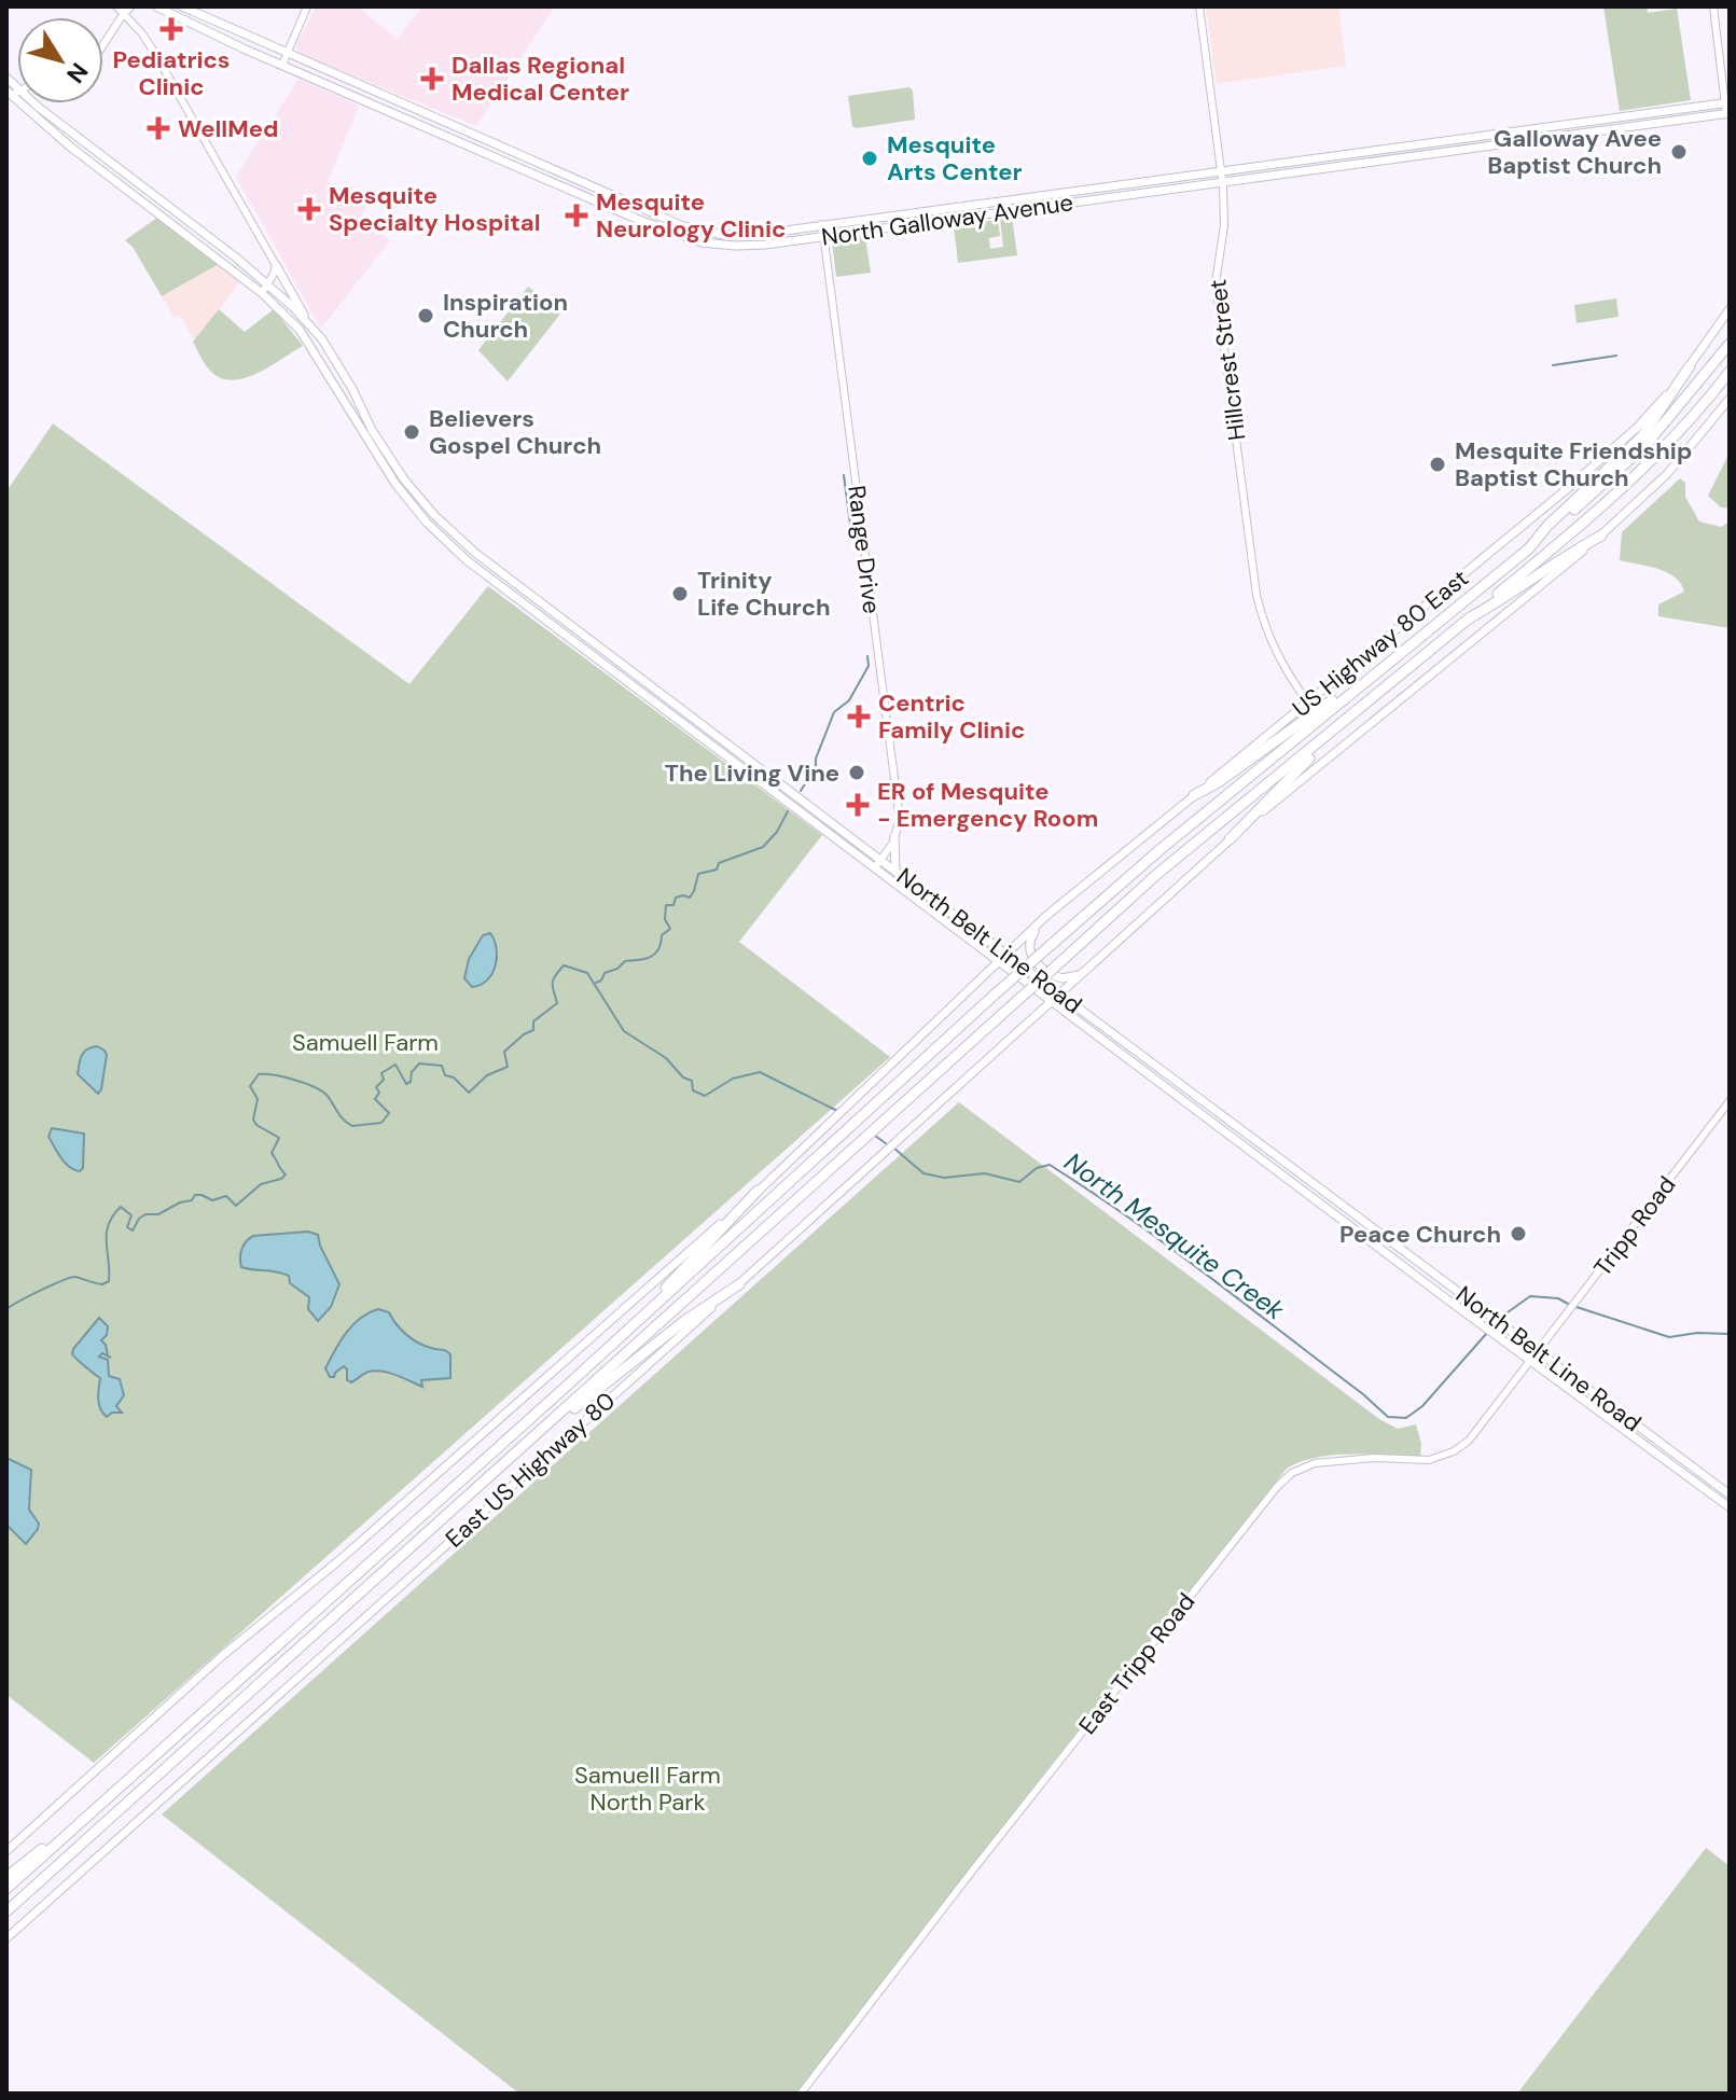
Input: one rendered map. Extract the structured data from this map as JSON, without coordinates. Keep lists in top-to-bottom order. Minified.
{"streets":{"main road":["North Galloway Avenue","US Highway 80 East","North Belt Line Road","East US Highway 80"],"street":["Hillcrest Street","Range Drive","Tripp Road","East Tripp Road"]},"crossings":[["North Galloway Avenue","Hillcrest Street"],["North Galloway Avenue","Range Drive"],["Hillcrest Street","US Highway 80 East"],["Range Drive","North Belt Line Road"],["US Highway 80 East","North Belt Line Road"],["North Belt Line Road","Tripp Road"],["North Belt Line Road","East US Highway 80"],["North Belt Line Road","East Tripp Road"],["Tripp Road","East Tripp Road"]],"water":["North Mesquite Creek"],"parks":["Samuell Farm","Samuell Farm North Park"],"places":{"health":["Pediatrics Clinic","Dallas Regional Medical Center","WellMed","Mesquite Specialty Hospital","Mesquite Neurology Clinic","Centric Family Clinic","ER of Mesquite - Emergency Room"],"other":["Galloway Avee Baptist Church","Mesquite Arts Center","Inspiration Church","Believers Gospel Church","Mesquite Friendship Baptist Church","Trinity Life Church","The Living Vine","Peace Church"]},"north":"bottom right"}
